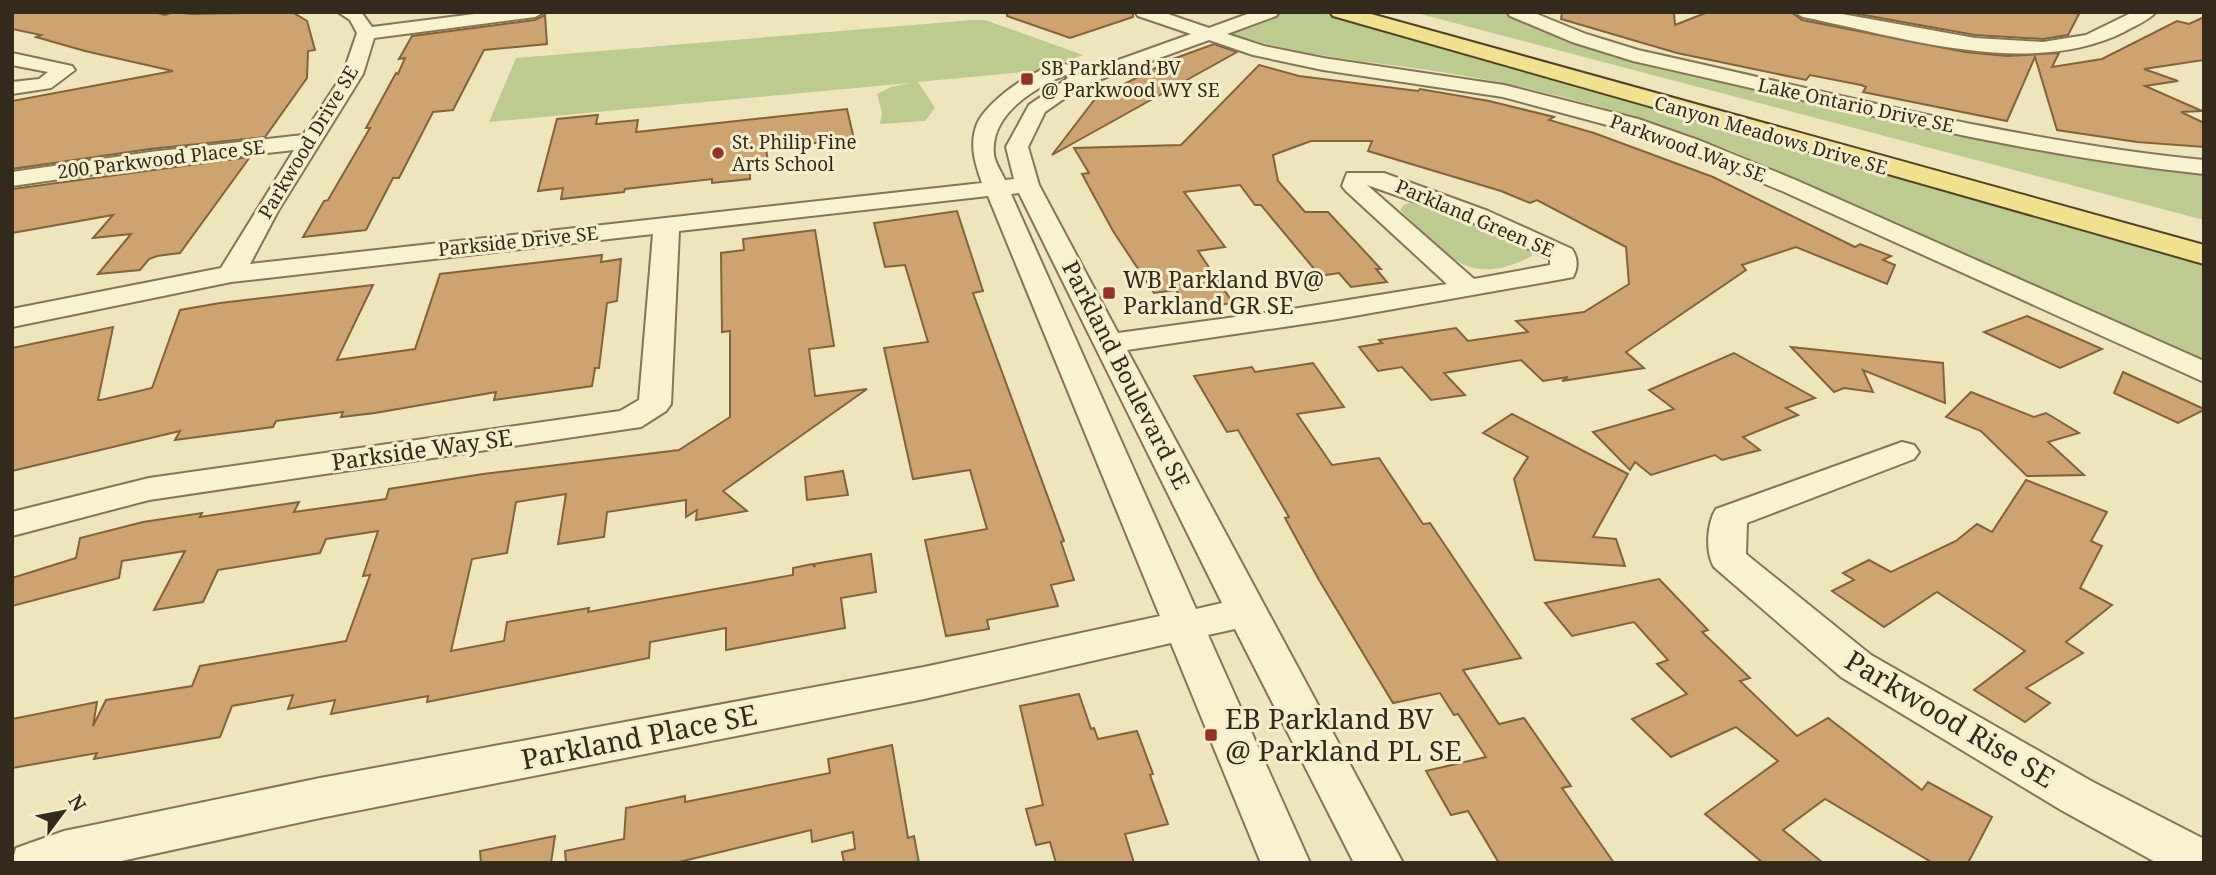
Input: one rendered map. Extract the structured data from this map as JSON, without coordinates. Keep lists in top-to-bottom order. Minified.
{"streets":{"main road":["Canyon Meadows Drive SE"],"street":["Lake Ontario Drive SE","Parkwood Drive SE","Parkwood Way SE","200 Parkwood Place SE","Parkland Green SE","Parkside Drive SE","Parkland Boulevard SE","Parkside Way SE","Parkwood Rise SE","Parkland Place SE"]},"crossings":[["Parkwood Drive SE","200 Parkwood Place SE"],["Parkwood Drive SE","Parkside Drive SE"],["Parkwood Way SE","Parkland Boulevard SE"],["Parkland Green SE","Parkland Boulevard SE"],["Parkside Drive SE","Parkland Boulevard SE"],["Parkside Drive SE","Parkside Way SE"],["Parkland Boulevard SE","Parkland Place SE"]],"places":{"transit":["SB Parkland BV @ Parkwood WY SE","WB Parkland BV@ Parkland GR SE","EB Parkland BV @ Parkland PL SE"],"other":["St. Philip Fine Arts School"]},"north":"top right"}
